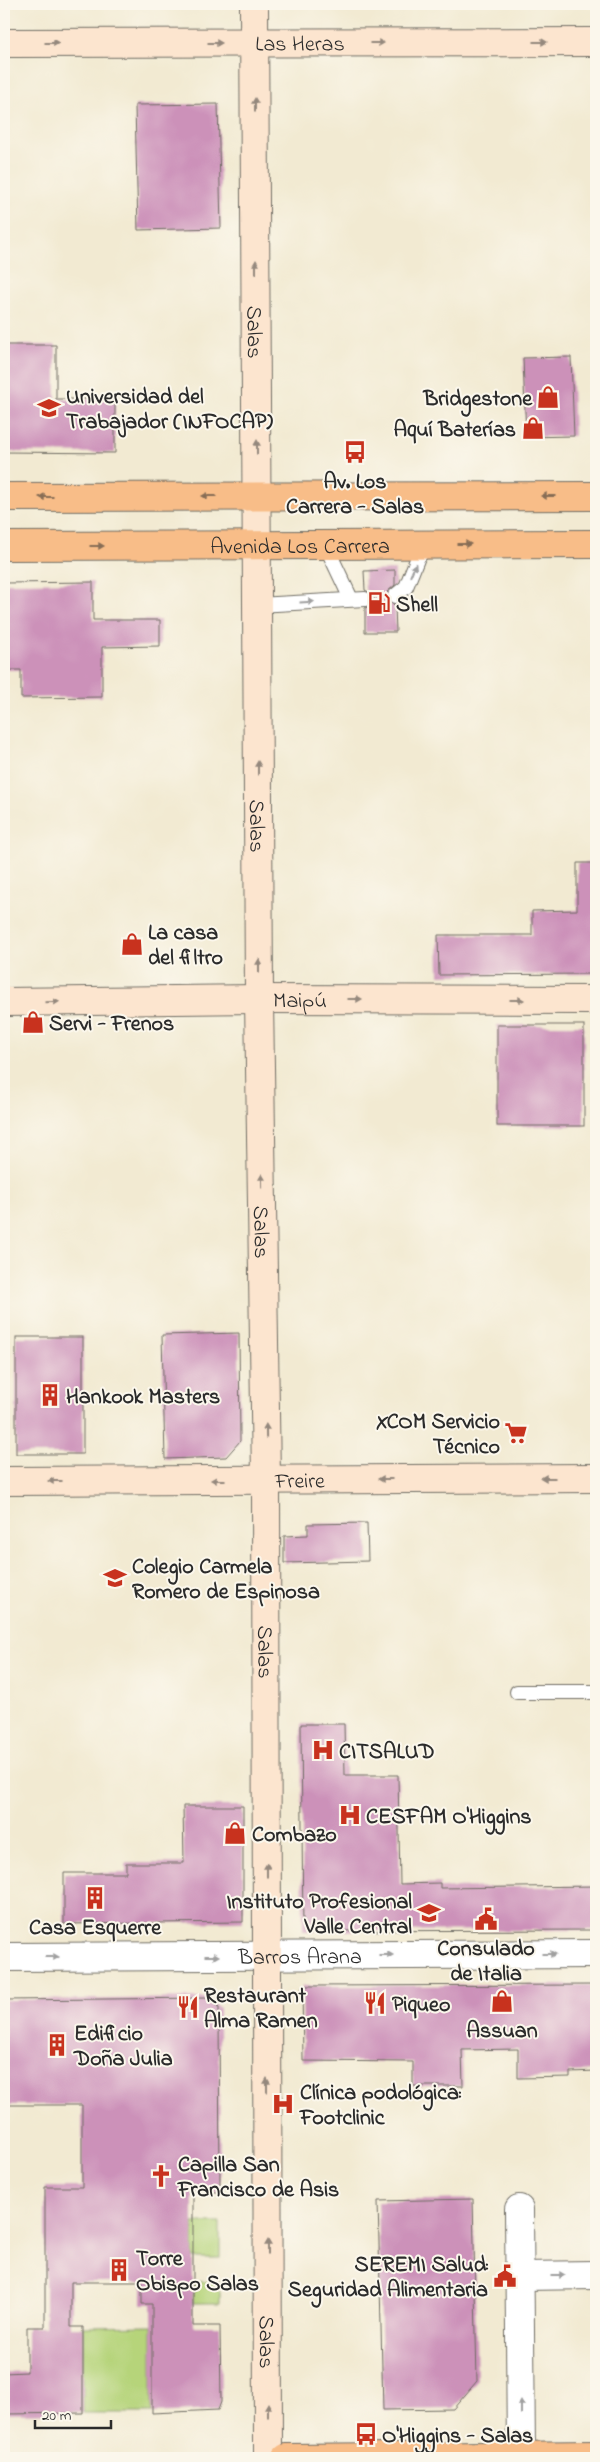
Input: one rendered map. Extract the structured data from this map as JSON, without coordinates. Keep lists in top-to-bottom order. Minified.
{"streets":{"main road":["Avenida Los Carrera"],"street":["Las Heras","Salas","Maipú","Freire","Barros Arana"]},"crossings":[["Las Heras","Salas"],["Salas","Avenida Los Carrera"],["Salas","Maipú"],["Salas","Freire"],["Salas","Barros Arana"]],"one_way":["Las Heras","Salas","Maipú","Freire","Barros Arana"],"places":{"shop":["Bridgestone","Aquí Baterías","La casa del filtro","Servi - Frenos","Combazo","Assuan"],"school or university":["Universidad del Trabajador (INFOCAP)","Colegio Carmela Romero de Espinosa","Instituto Profesional Valle Central"],"bus stop":["Av. Los Carrera - Salas","O'Higgins - Salas"],"fuel station":["Shell"],"building":["Hankook Masters","Casa Esquerre","Edificio Doña Julia","Torre Obispo Salas"],"supermarket":["XCOM Servicio Técnico"],"hospital":["CITSALUD","CESFAM O'Higgins","Clínica podológica: Footclinic"],"public building":["Consulado de Italia","SEREMI Salud: Seguridad Alimentaria"],"restaurant":["Piqueo","Restaurant Alma Ramen"],"church":["Capilla San Francisco de Asis"]},"scale_bar":"20 m"}
